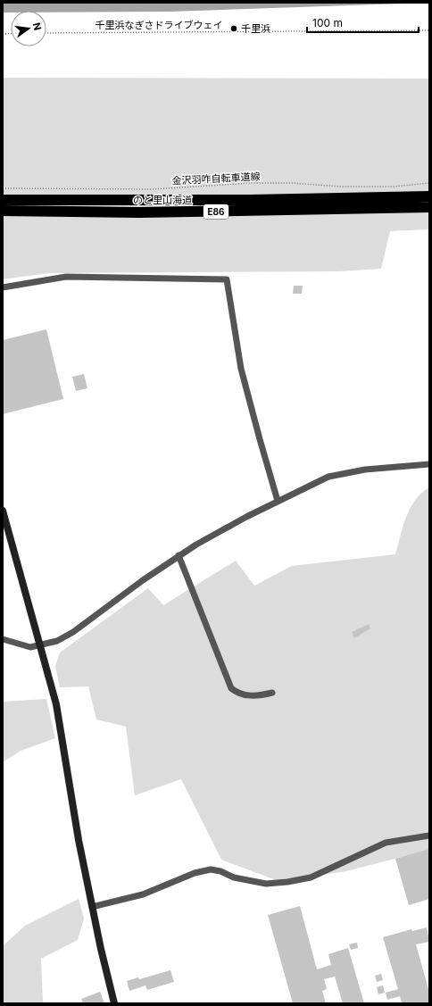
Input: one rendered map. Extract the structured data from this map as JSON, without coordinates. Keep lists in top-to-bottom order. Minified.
{"streets":{"highway":["のと里山海道","E86"],"path":["千里浜なぎさドライブウェイ","金沢羽咋自転車道線"]},"places":["千里浜"],"scale_bar":"100 m","north":"right"}
